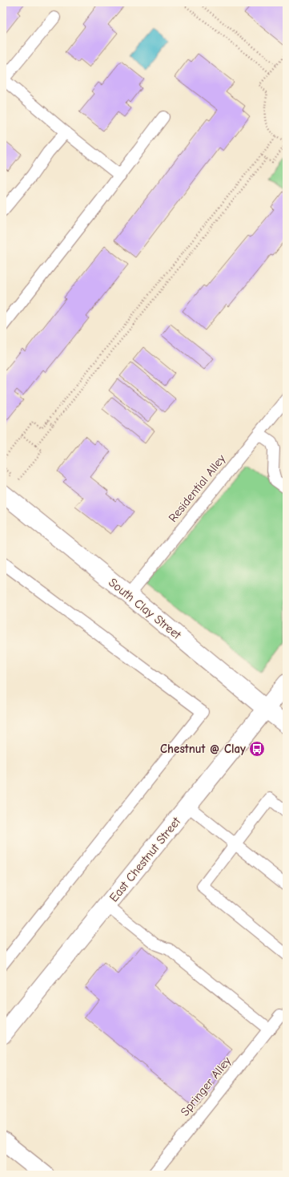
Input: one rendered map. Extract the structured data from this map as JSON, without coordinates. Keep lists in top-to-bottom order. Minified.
{"streets":{"street":["South Clay Street","East Chestnut Street"],"lane":["Residential Alley","Springer Alley"]},"crossings":[["Residential Alley","South Clay Street"],["South Clay Street","East Chestnut Street"]],"places":{"bus stop":["Chestnut @ Clay"]}}
